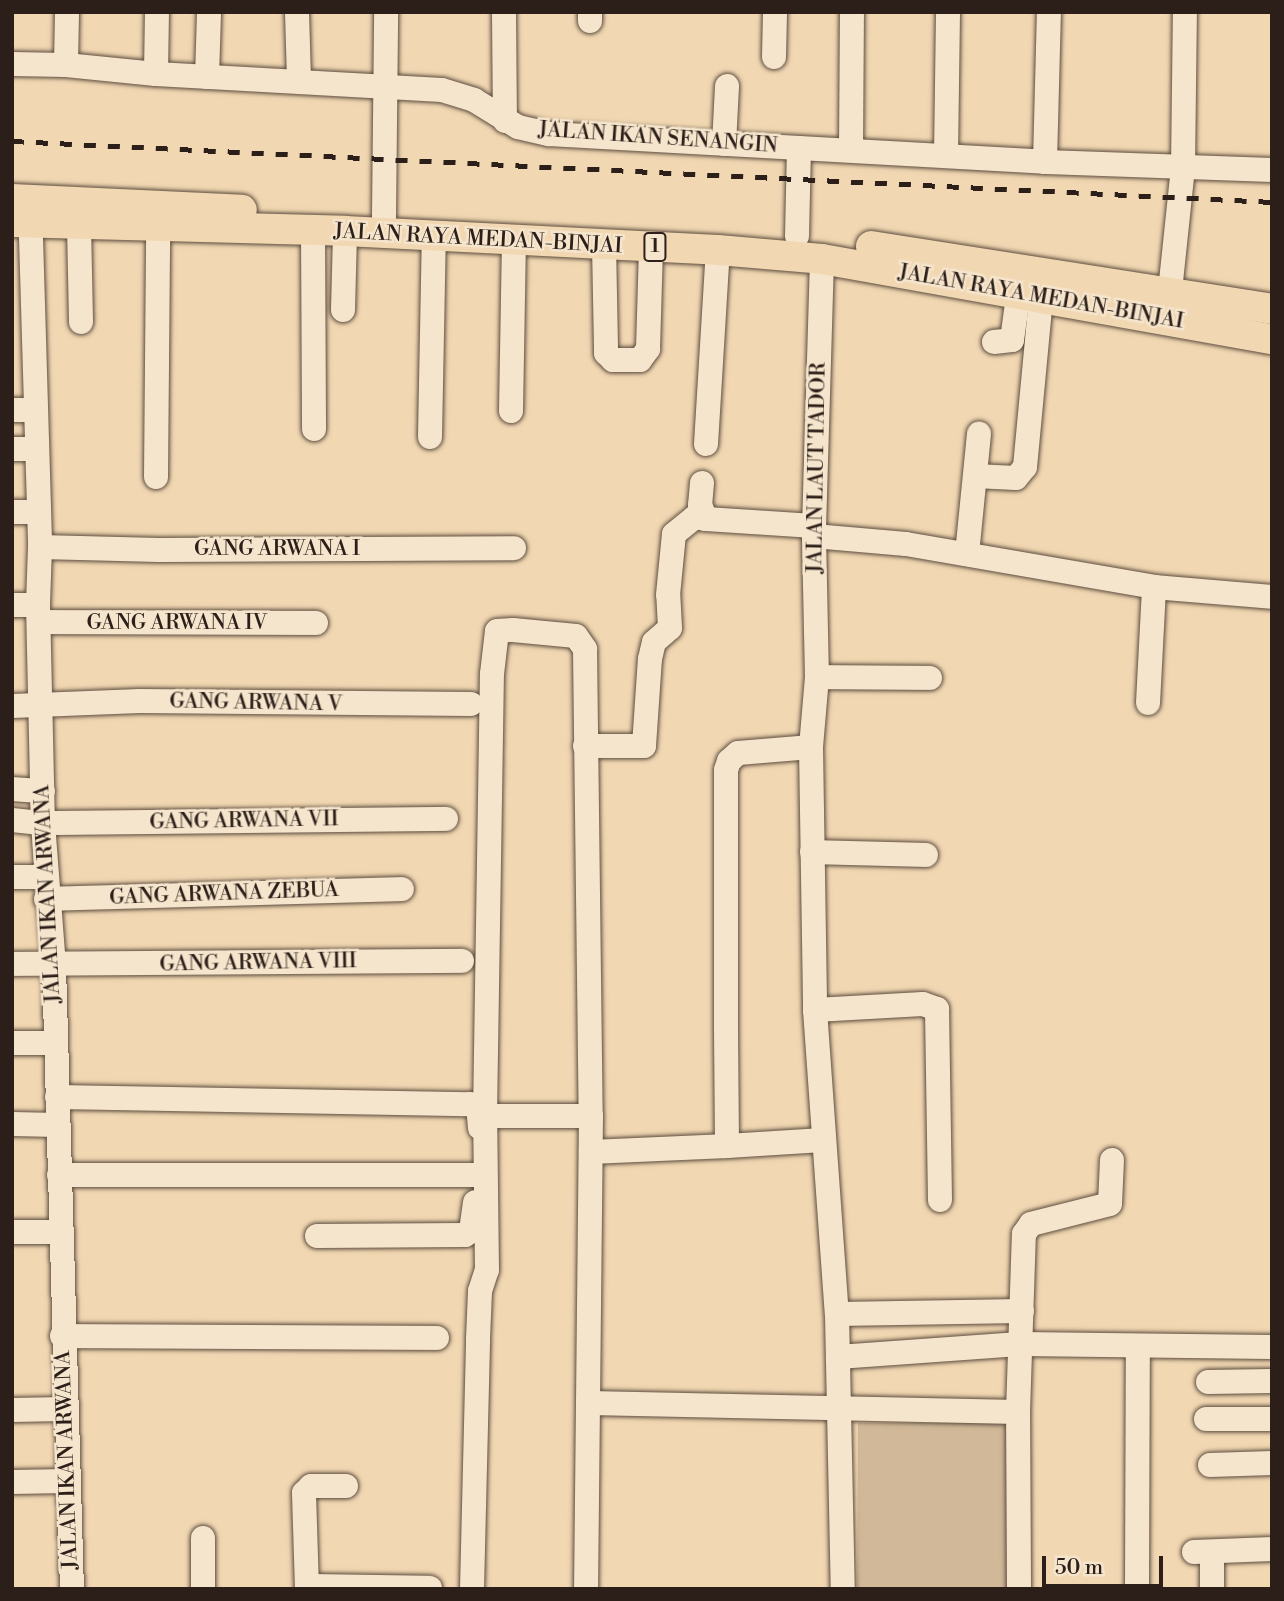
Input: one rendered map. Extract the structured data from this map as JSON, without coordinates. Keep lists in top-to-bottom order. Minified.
{"streets":{"main road":["JALAN RAYA MEDAN-BINJAI","1"],"street":["JALAN IKAN SENANGIN","JALAN LAUT TADOR","GANG ARWANA I","GANG ARWANA IV","GANG ARWANA V","GANG ARWANA VII","JALAN IKAN ARWANA","GANG ARWANA ZEBUA","GANG ARWANA VIII"]},"crossings":[["JALAN RAYA MEDAN-BINJAI","JALAN LAUT TADOR"],["JALAN RAYA MEDAN-BINJAI","JALAN IKAN ARWANA"],["GANG ARWANA I","JALAN IKAN ARWANA"],["GANG ARWANA IV","JALAN IKAN ARWANA"],["GANG ARWANA V","JALAN IKAN ARWANA"],["GANG ARWANA VII","JALAN IKAN ARWANA"],["JALAN IKAN ARWANA","GANG ARWANA ZEBUA"],["JALAN IKAN ARWANA","GANG ARWANA VIII"]],"scale_bar":"50 m"}
